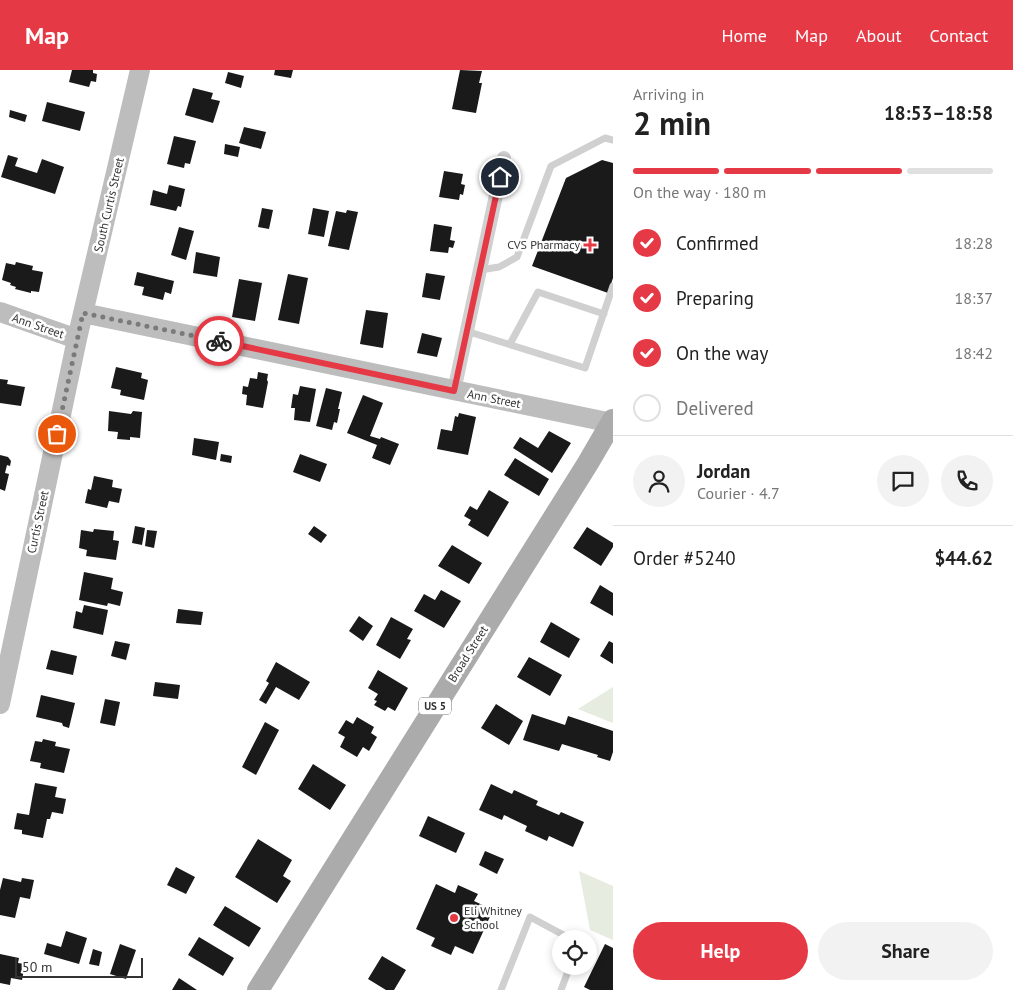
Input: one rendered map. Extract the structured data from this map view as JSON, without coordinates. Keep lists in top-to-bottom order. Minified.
{"streets":{"main road":["South Curtis Street","Ann Street","Curtis Street","Broad Street","US 5"]},"crossings":[["South Curtis Street","Ann Street"],["South Curtis Street","Curtis Street"],["Ann Street","Curtis Street"],["Ann Street","Broad Street"]],"places":{"health":["CVS Pharmacy"],"other":["Eli Whitney School"]},"scale_bar":"50 m","page":{"header":"Map","nav":["Home","Map","About","Contact"],"heading":["2 min","Arriving in","18:53–18:58"],"panel":["Jordan","Courier · 4.7","Order #5240","$44.62"],"bar":"On the way · 180 m","list":[["Confirmed","18:28"],["Preparing","18:37"],["On the way","18:42"],"Delivered"],"buttons":["Help","Share"],"scale":"50 m"}}
